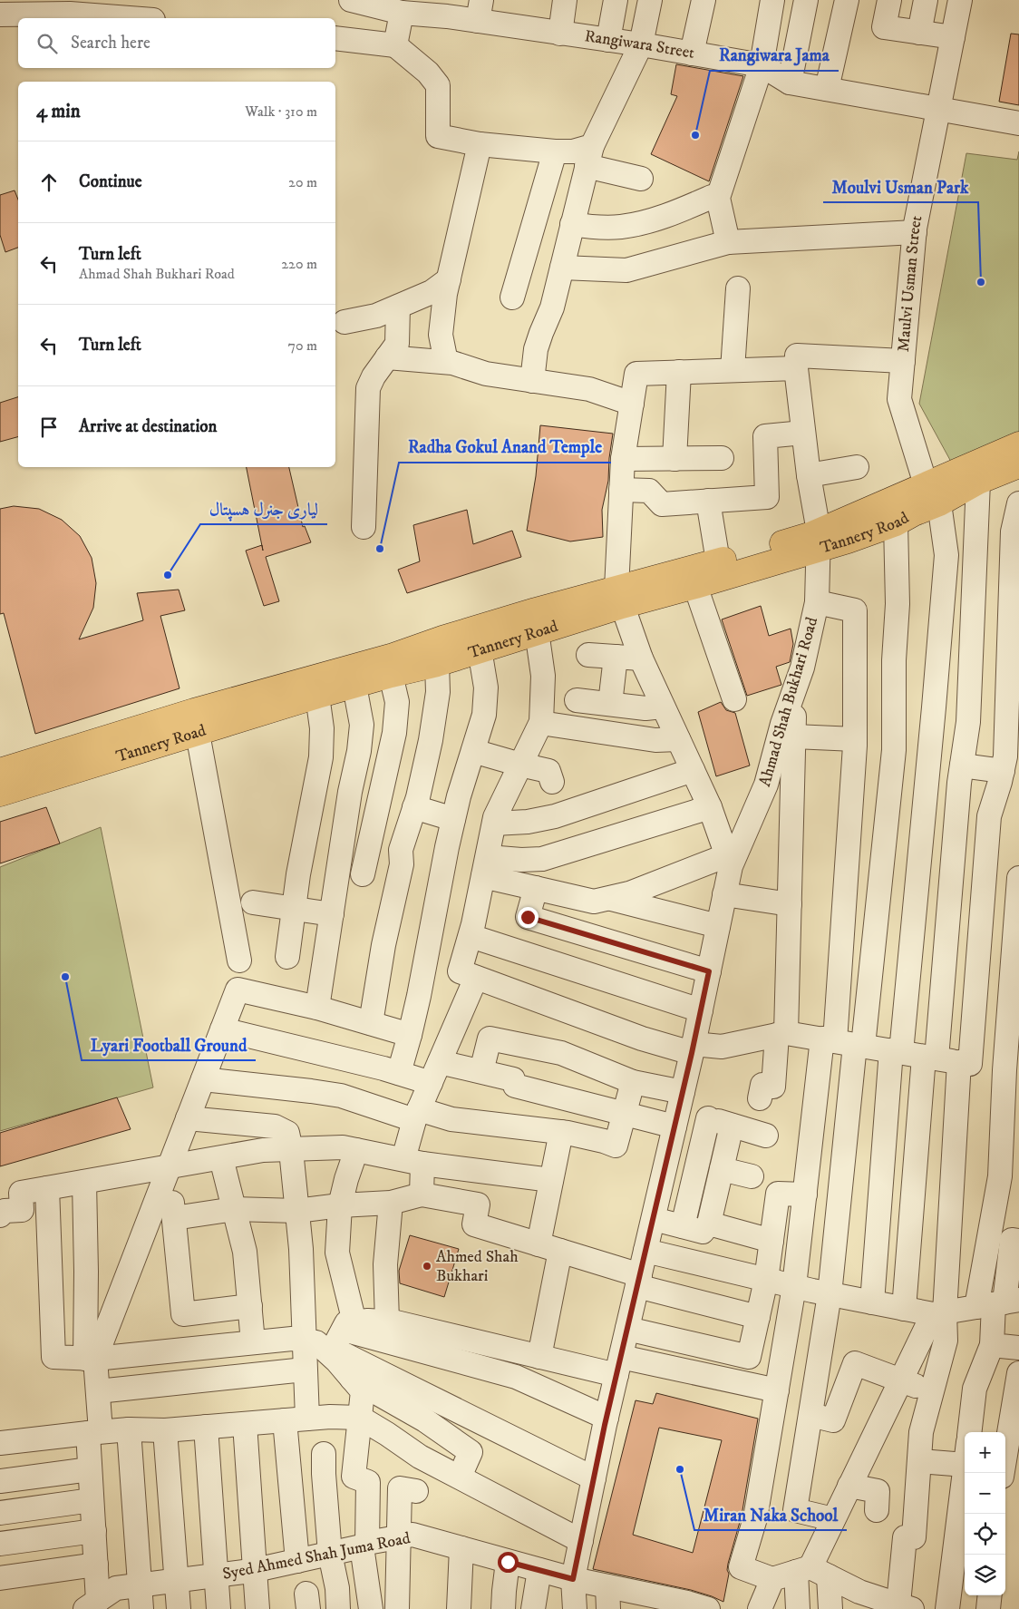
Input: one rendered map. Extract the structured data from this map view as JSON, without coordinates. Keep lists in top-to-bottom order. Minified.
{"streets":{"main road":["Tannery Road"],"street":["Rangiwara Street","Maulvi Usman Street","Ahmad Shah Bukhari Road","Syed Ahmed Shah Juma Road"]},"crossings":[["Rangiwara Street","Maulvi Usman Street"],["Maulvi Usman Street","Tannery Road"],["Tannery Road","Ahmad Shah Bukhari Road"],["Ahmad Shah Bukhari Road","Syed Ahmed Shah Juma Road"]],"places":["Rangiwara Jama","Moulvi Usman Park","Radha Gokul Anand Temple","لیاری جنرل ہسپتال","Lyari Football Ground","Ahmed Shah Bukhari","Miran Naka School"],"page":{"search":"Search here","heading":["4 min","Walk · 310 m"],"list":[["Continue","20 m"],["Turn left","Ahmad Shah Bukhari Road","220 m"],["Turn left","70 m"],"Arrive at destination"],"map_buttons":["+","−"]}}
